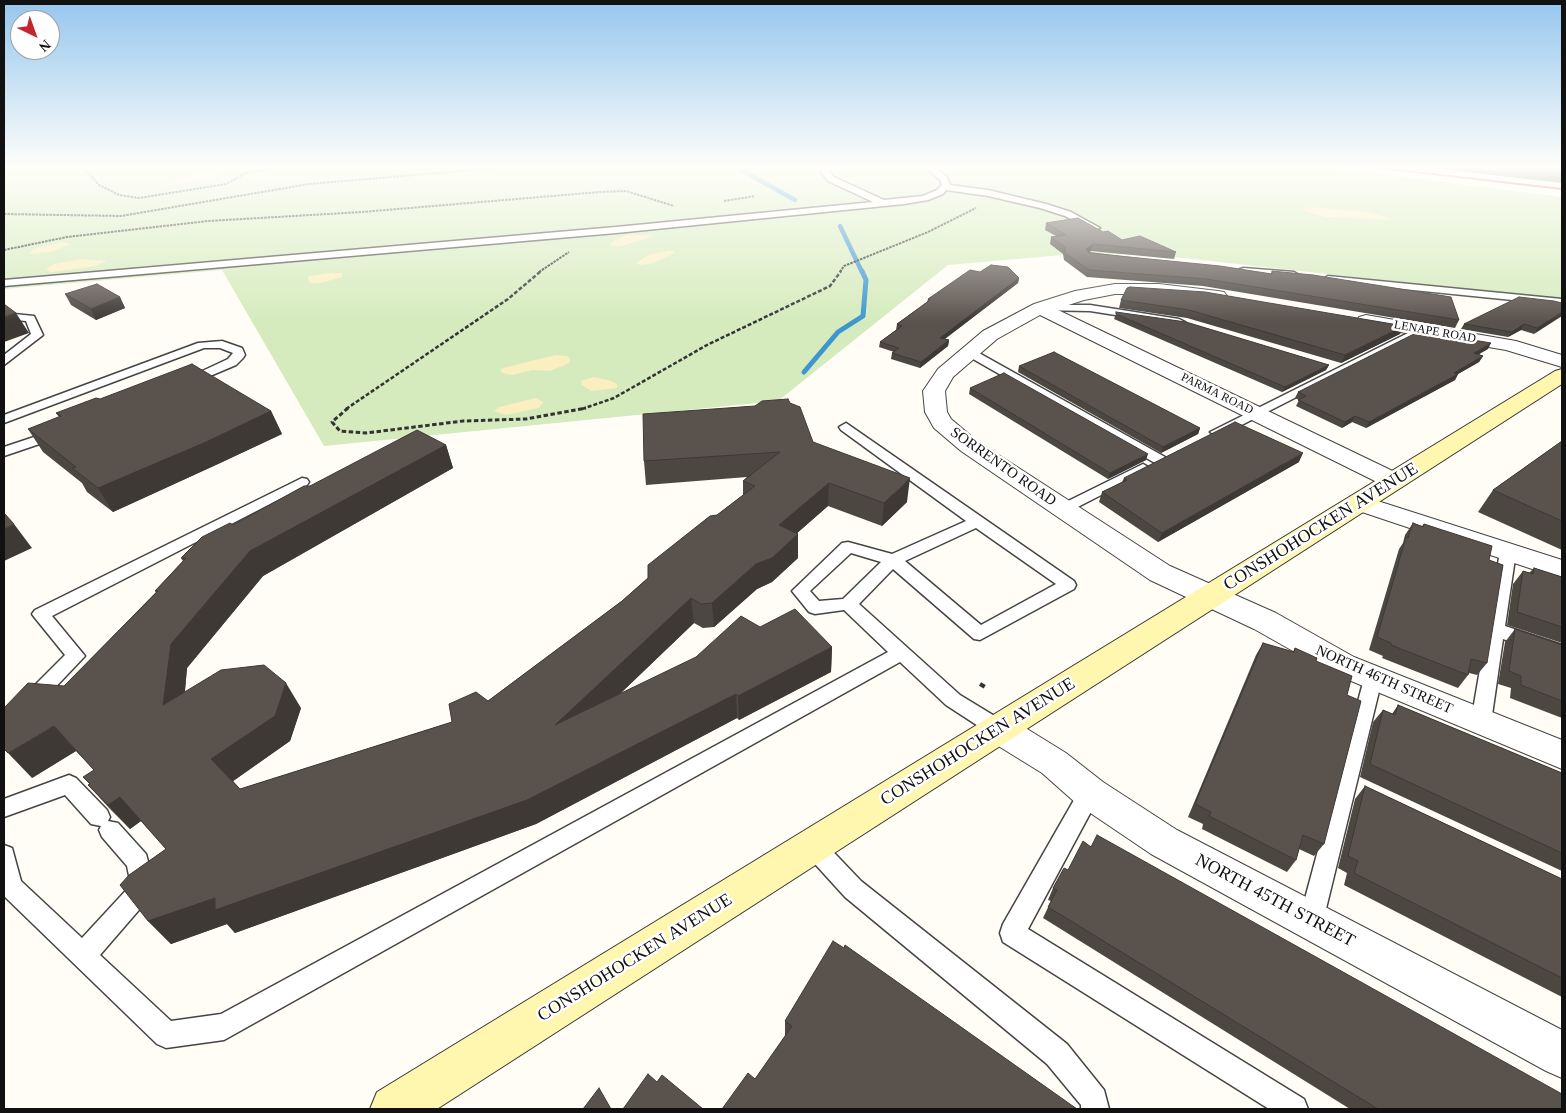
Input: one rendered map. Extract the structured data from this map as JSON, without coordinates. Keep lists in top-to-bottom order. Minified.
{"streets":{"main road":["CONSHOHOCKEN AVENUE"],"street":["LENAPE ROAD","PARMA ROAD","SORRENTO ROAD","NORTH 46TH STREET","NORTH 45TH STREET"]},"crossings":[["PARMA ROAD","SORRENTO ROAD"],["PARMA ROAD","CONSHOHOCKEN AVENUE"],["SORRENTO ROAD","CONSHOHOCKEN AVENUE"],["SORRENTO ROAD","NORTH 46TH STREET"],["CONSHOHOCKEN AVENUE","NORTH 46TH STREET"],["CONSHOHOCKEN AVENUE","NORTH 45TH STREET"]],"north":"bottom right"}
